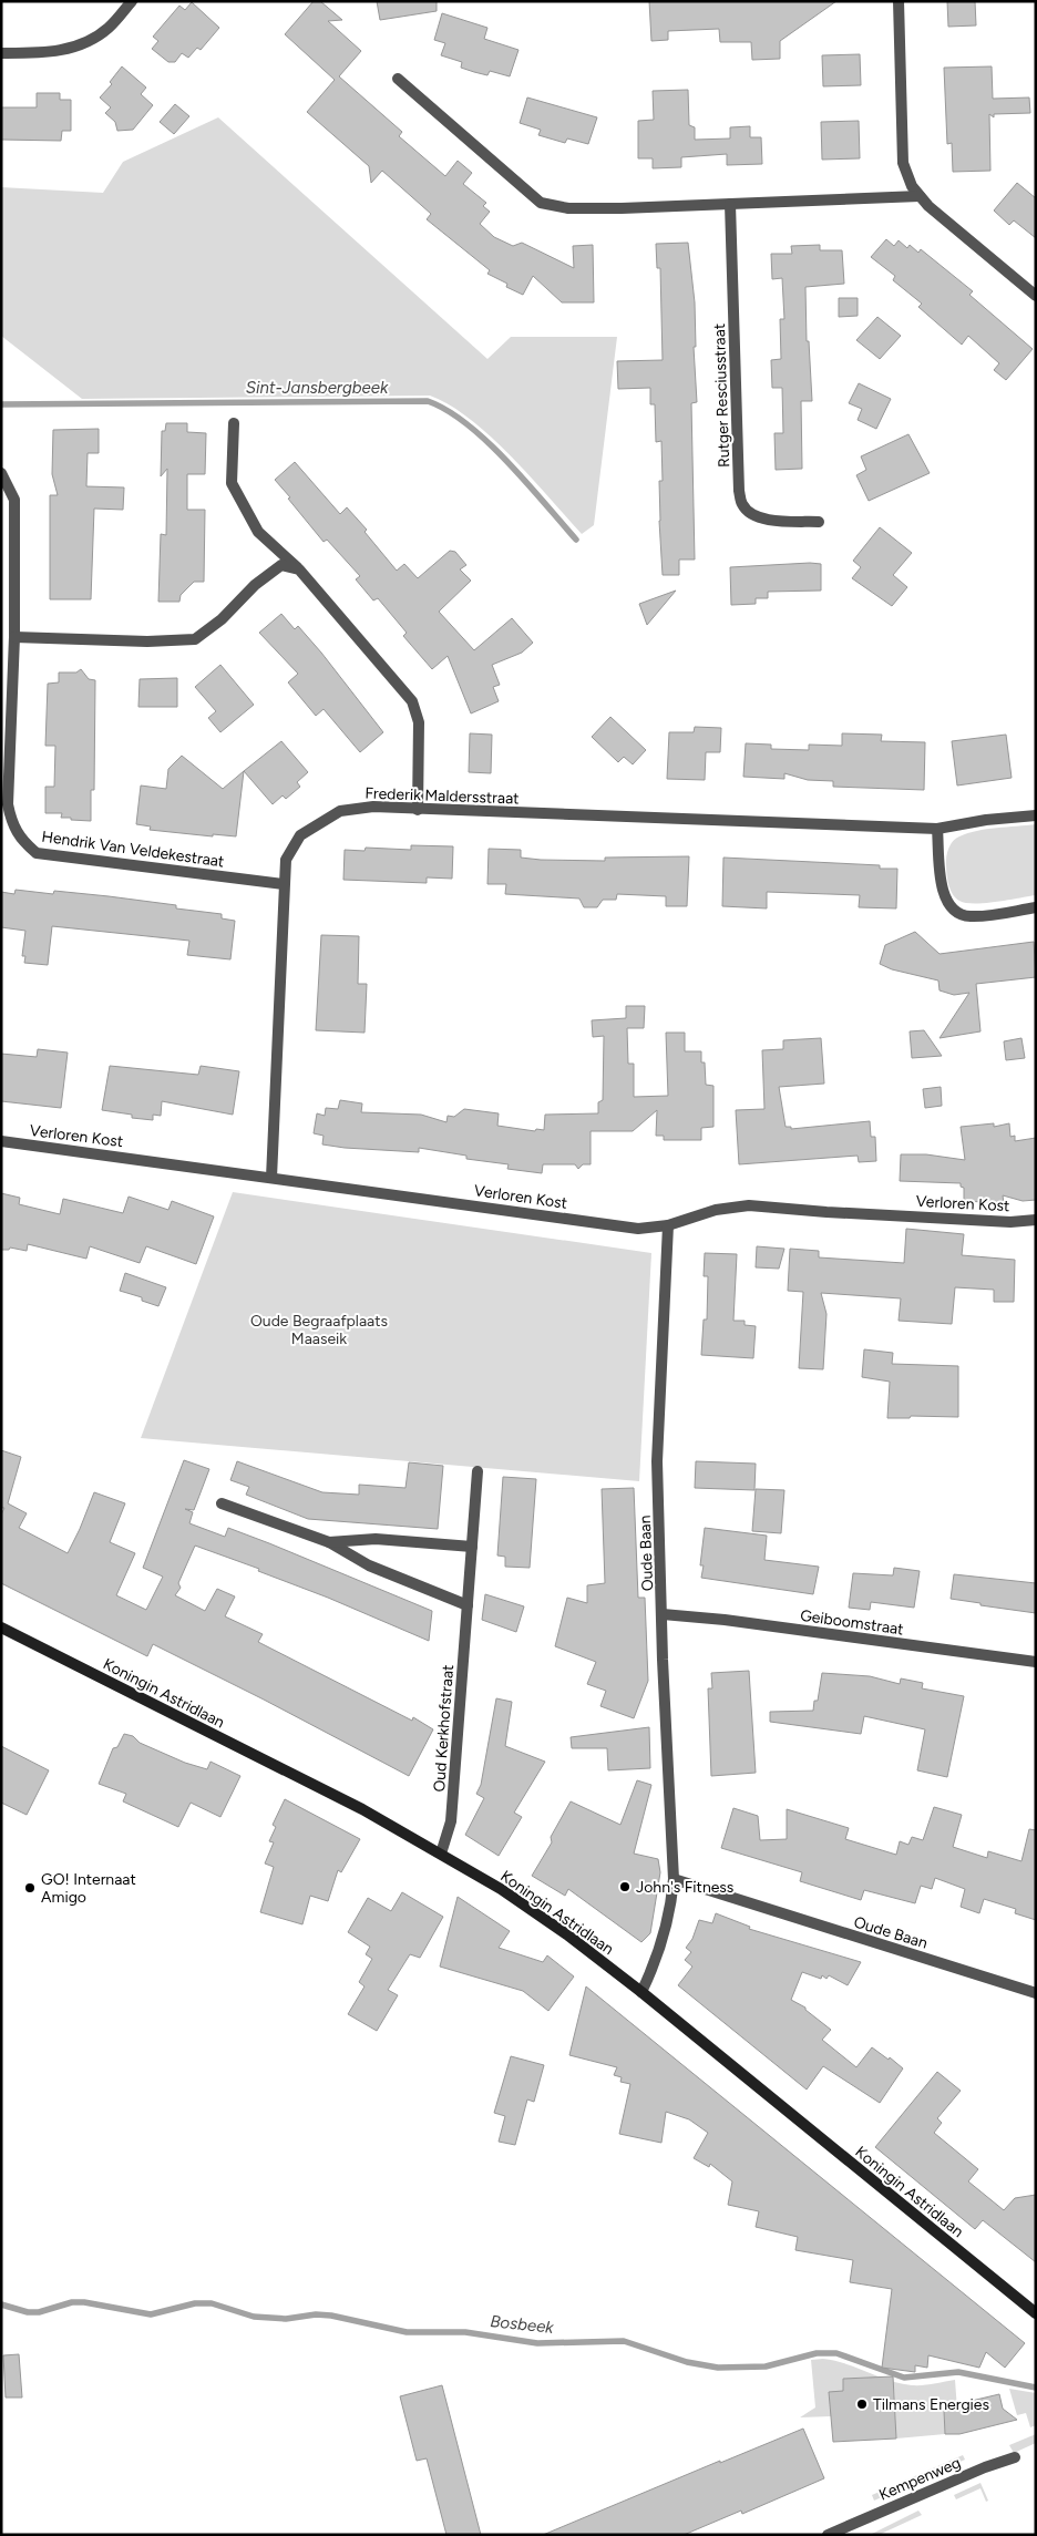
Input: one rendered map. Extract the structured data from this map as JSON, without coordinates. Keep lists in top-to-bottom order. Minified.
{"streets":{"main road":["Koningin Astridlaan"],"street":["Rutger Resciusstraat","Frederik Maldersstraat","Hendrik Van Veldekestraat","Verloren Kost","Oude Baan","Geiboomstraat","Oud Kerkhofstraat","Kempenweg"]},"crossings":[["Frederik Maldersstraat","Hendrik Van Veldekestraat"],["Frederik Maldersstraat","Verloren Kost"],["Verloren Kost","Oude Baan"],["Oude Baan","Geiboomstraat"],["Oude Baan","Koningin Astridlaan"],["Koningin Astridlaan","Oud Kerkhofstraat"]],"water":["Sint-Jansbergbeek","Bosbeek"],"parks":["Oude Begraafplaats Maaseik"],"places":["John's Fitness","GO! Internaat Amigo","Tilmans Energies"]}
